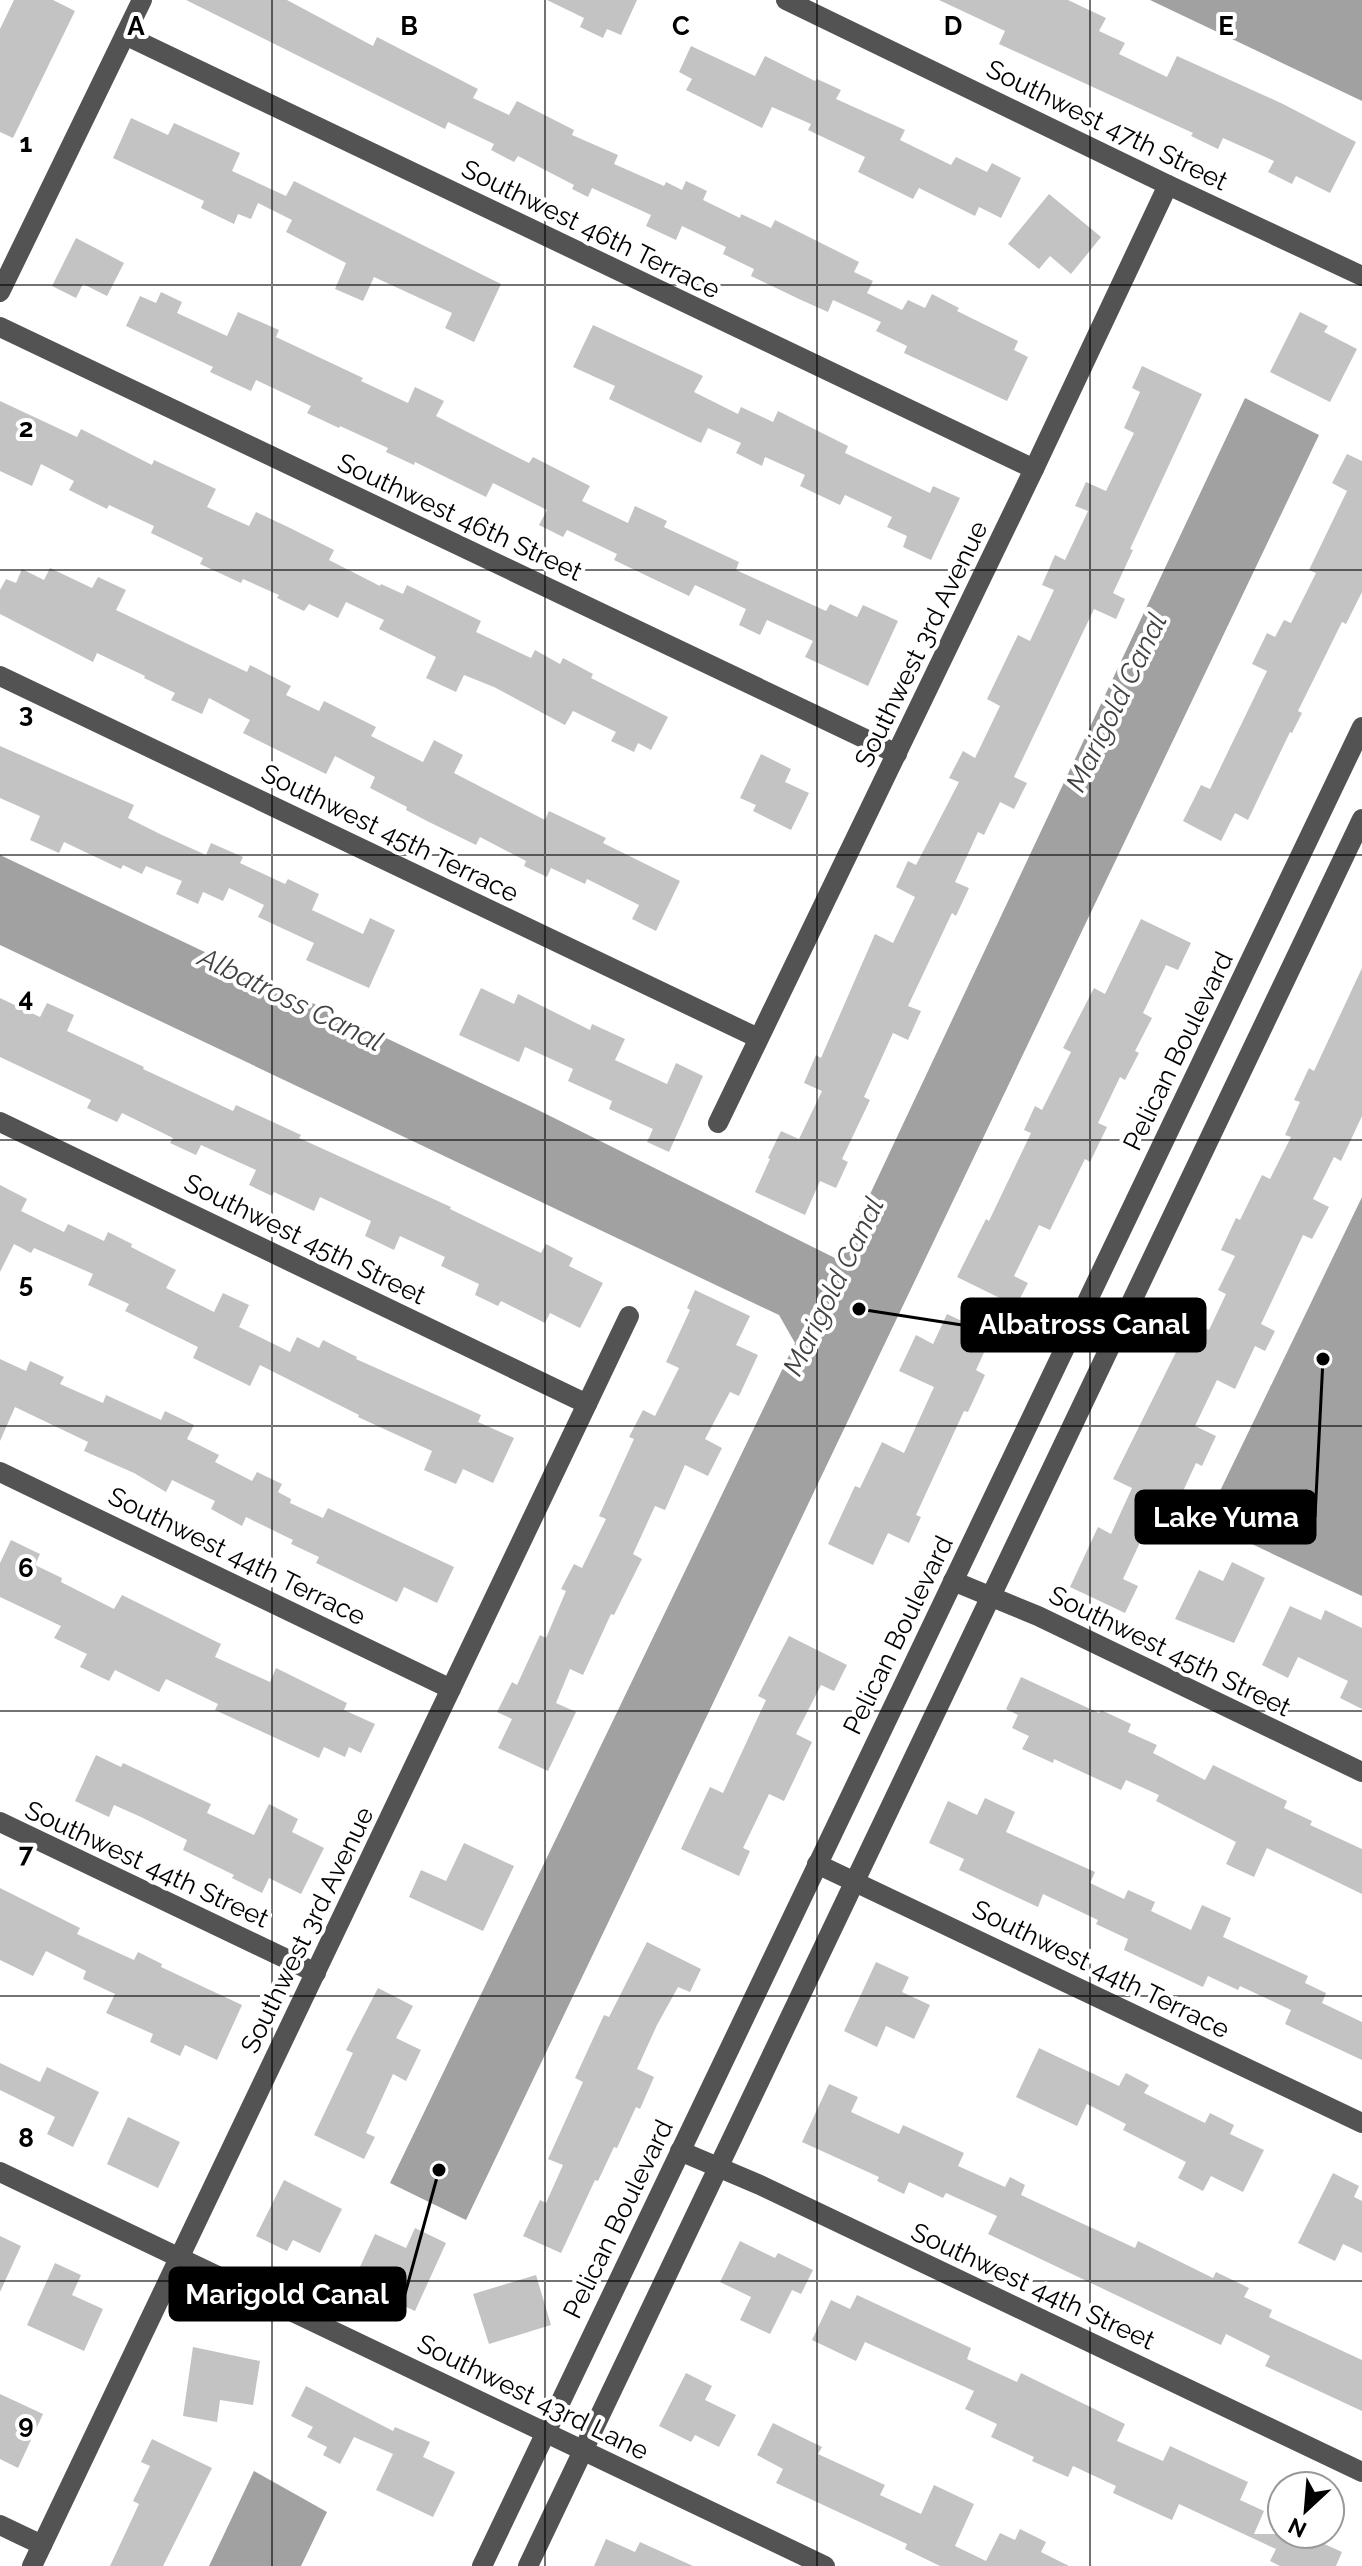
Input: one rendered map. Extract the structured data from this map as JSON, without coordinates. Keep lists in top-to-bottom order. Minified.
{"streets":{"street":["Southwest 47th Street","Southwest 46th Terrace","Southwest 46th Street","Southwest 3rd Avenue","Southwest 45th Terrace","Pelican Boulevard","Southwest 45th Street","Southwest 44th Terrace","Southwest 44th Street","Southwest 43rd Lane"]},"crossings":[["Southwest 47th Street","Southwest 3rd Avenue"],["Southwest 46th Terrace","Southwest 3rd Avenue"],["Southwest 46th Street","Southwest 3rd Avenue"],["Southwest 3rd Avenue","Southwest 45th Terrace"],["Southwest 3rd Avenue","Southwest 45th Street"],["Southwest 3rd Avenue","Southwest 44th Terrace"],["Southwest 3rd Avenue","Southwest 44th Street"],["Southwest 3rd Avenue","Southwest 43rd Lane"],["Pelican Boulevard","Southwest 45th Street"],["Pelican Boulevard","Southwest 44th Terrace"],["Pelican Boulevard","Southwest 44th Street"],["Pelican Boulevard","Southwest 43rd Lane"]],"water":["Marigold Canal","Albatross Canal"],"places":["Albatross Canal","Lake Yuma","Marigold Canal"],"north":"bottom left","grid":{"columns":["A","B","C","D","E"],"rows":["1","2","3","4","5","6","7","8","9"]}}
